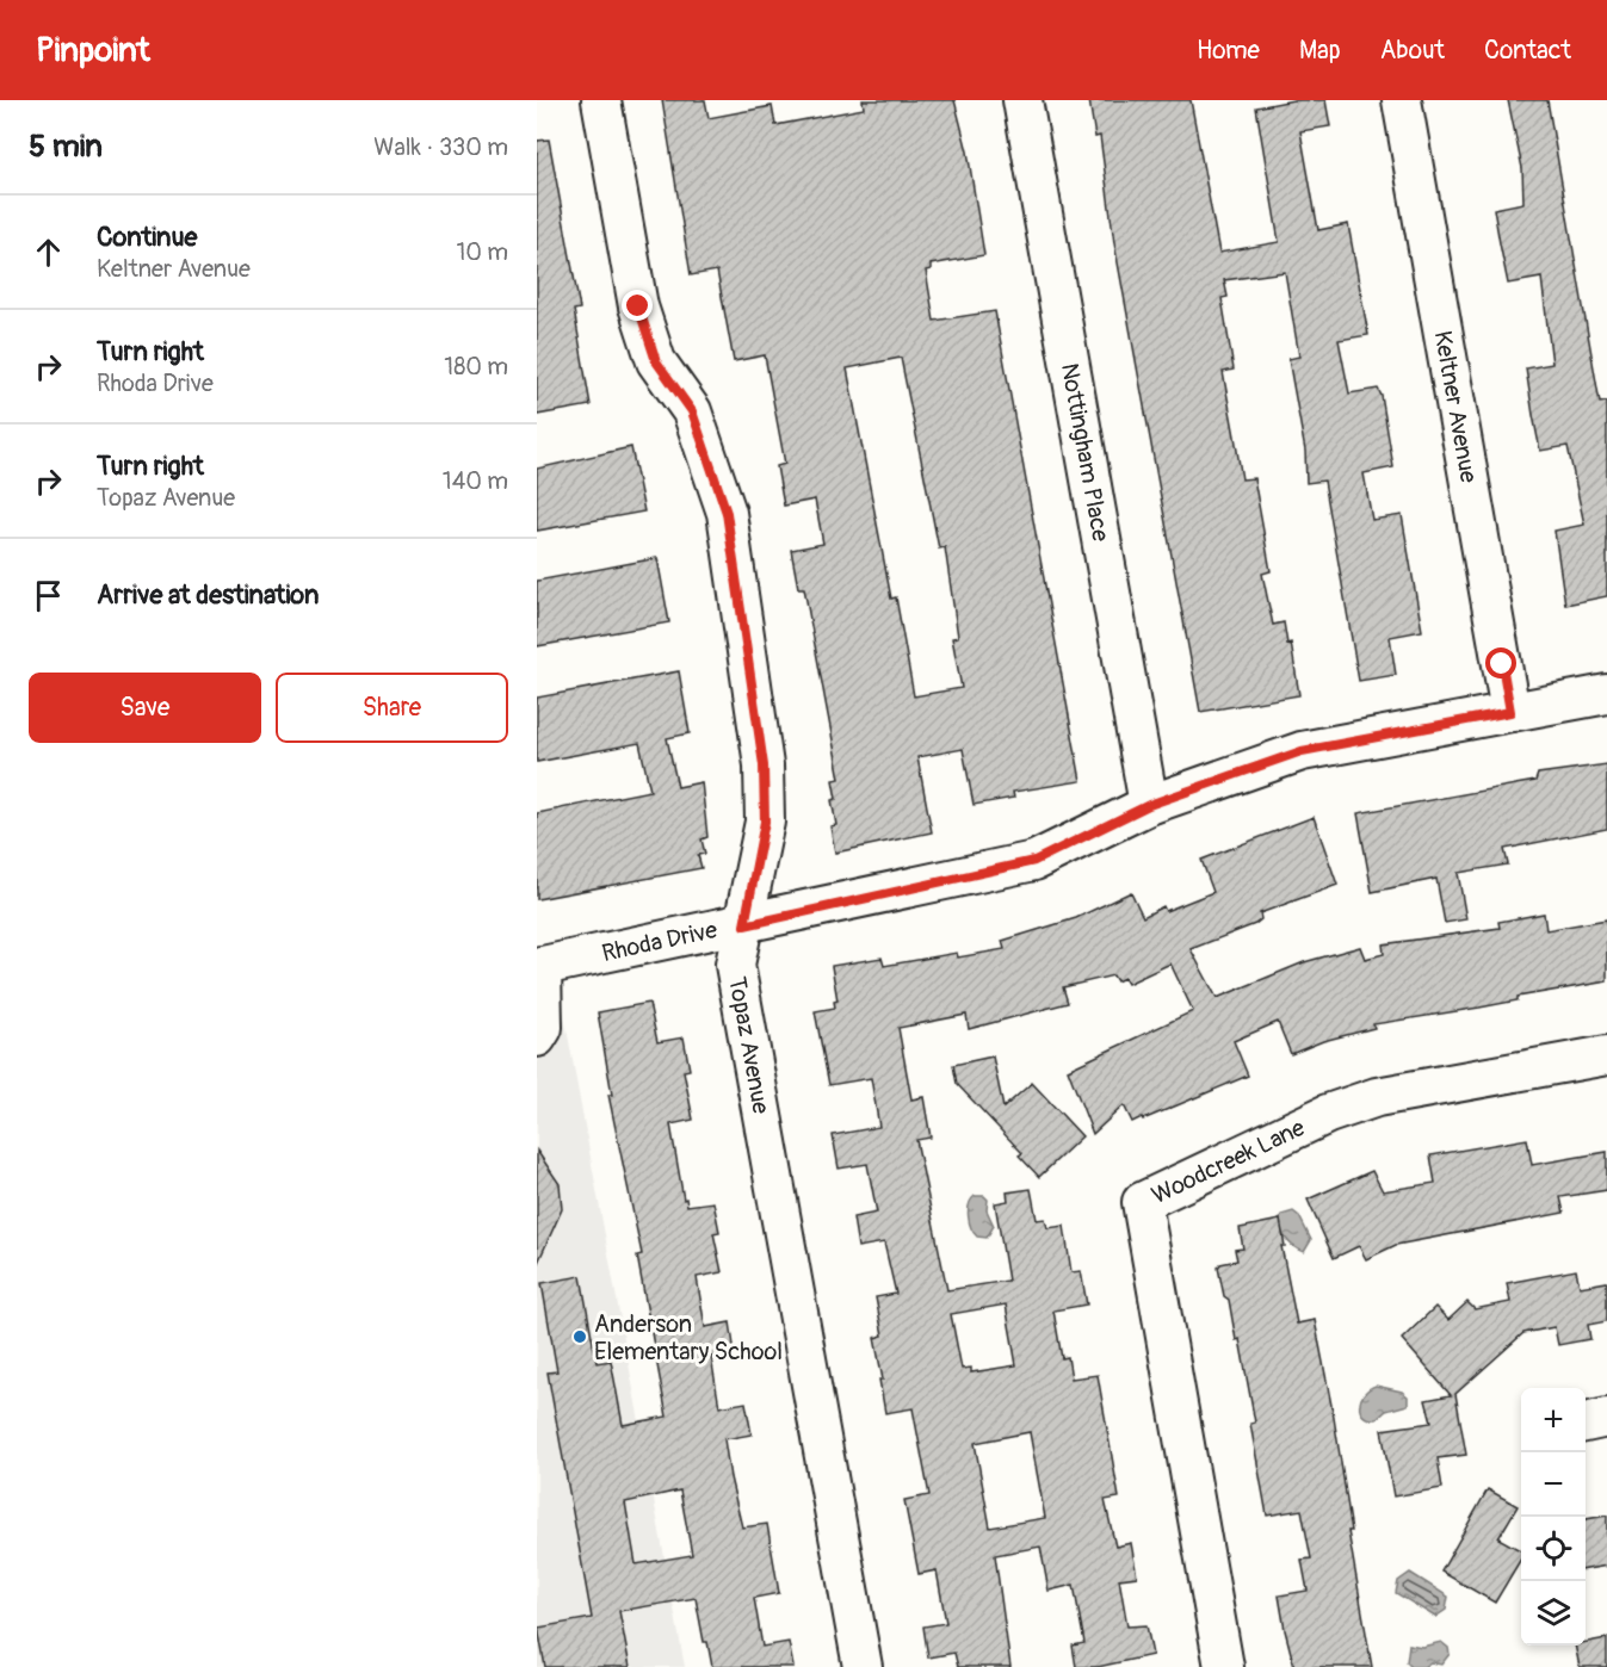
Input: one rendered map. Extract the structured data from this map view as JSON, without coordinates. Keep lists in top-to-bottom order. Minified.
{"streets":{"street":["Keltner Avenue","Nottingham Place","Rhoda Drive","Topaz Avenue","Woodcreek Lane"]},"crossings":[["Keltner Avenue","Rhoda Drive"],["Nottingham Place","Rhoda Drive"],["Rhoda Drive","Topaz Avenue"]],"places":["Anderson Elementary School"],"page":{"header":"Pinpoint","nav":["Home","Map","About","Contact"],"heading":["5 min","Walk · 330 m"],"list":[["Continue","Keltner Avenue","10 m"],["Turn right","Rhoda Drive","180 m"],["Turn right","Topaz Avenue","140 m"],"Arrive at destination"],"buttons":["Save","Share"],"map_buttons":["+","−"]}}
